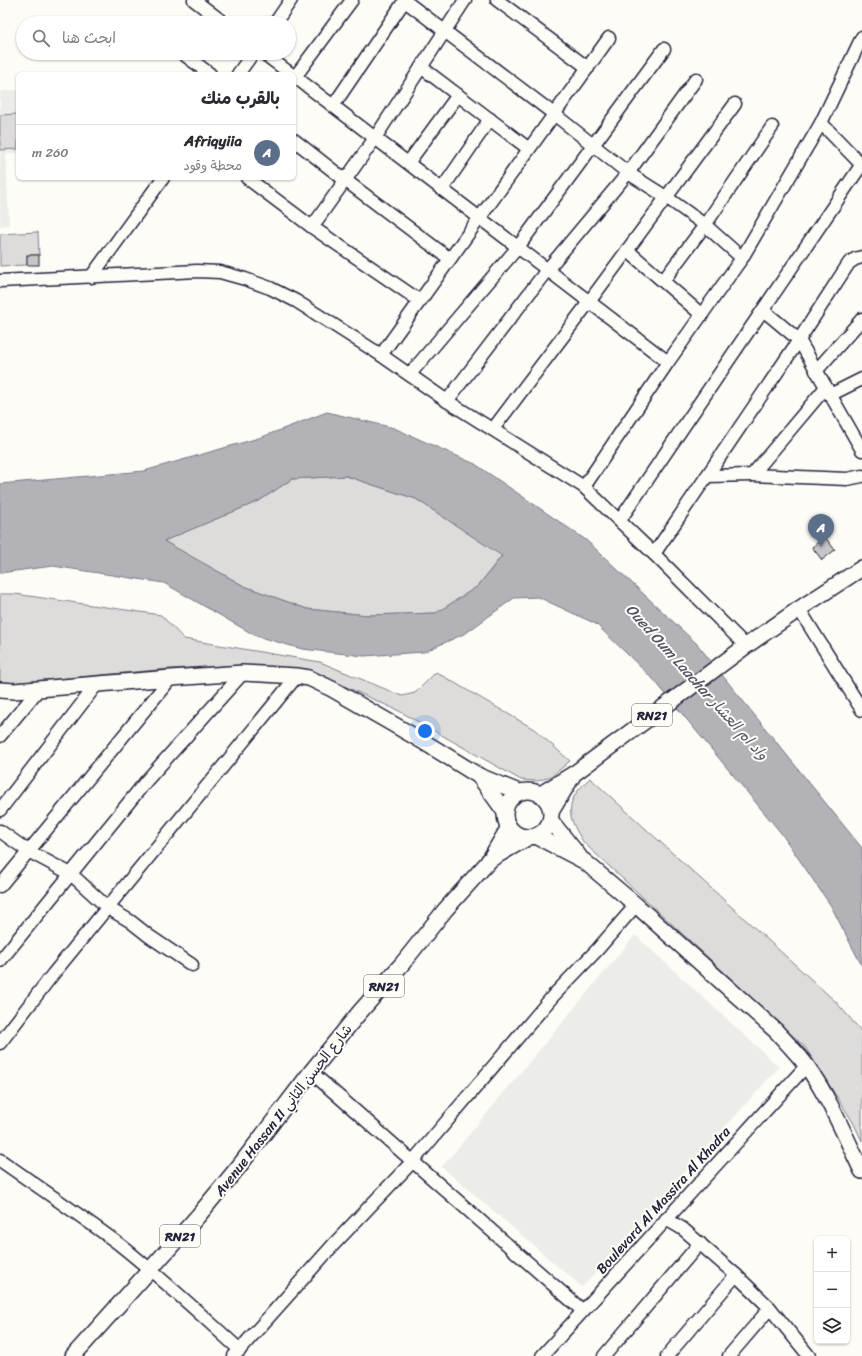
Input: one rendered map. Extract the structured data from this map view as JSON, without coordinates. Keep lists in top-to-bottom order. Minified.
{"streets":{"main road":["RN21","Avenue Hassan II شارع الحسن الثاني"],"street":["Boulevard Al Massira Al Khadra"]},"water":["Oued Oum Laachar واد ام العشار"],"page":{"search":"ابحث هنا","heading":"بالقرب منك","list":[{"mark":"A","name":"Afriqyiia","note":"محطة وقود","value":"260 m"}],"pins":"A","map_buttons":["+","−"]}}
